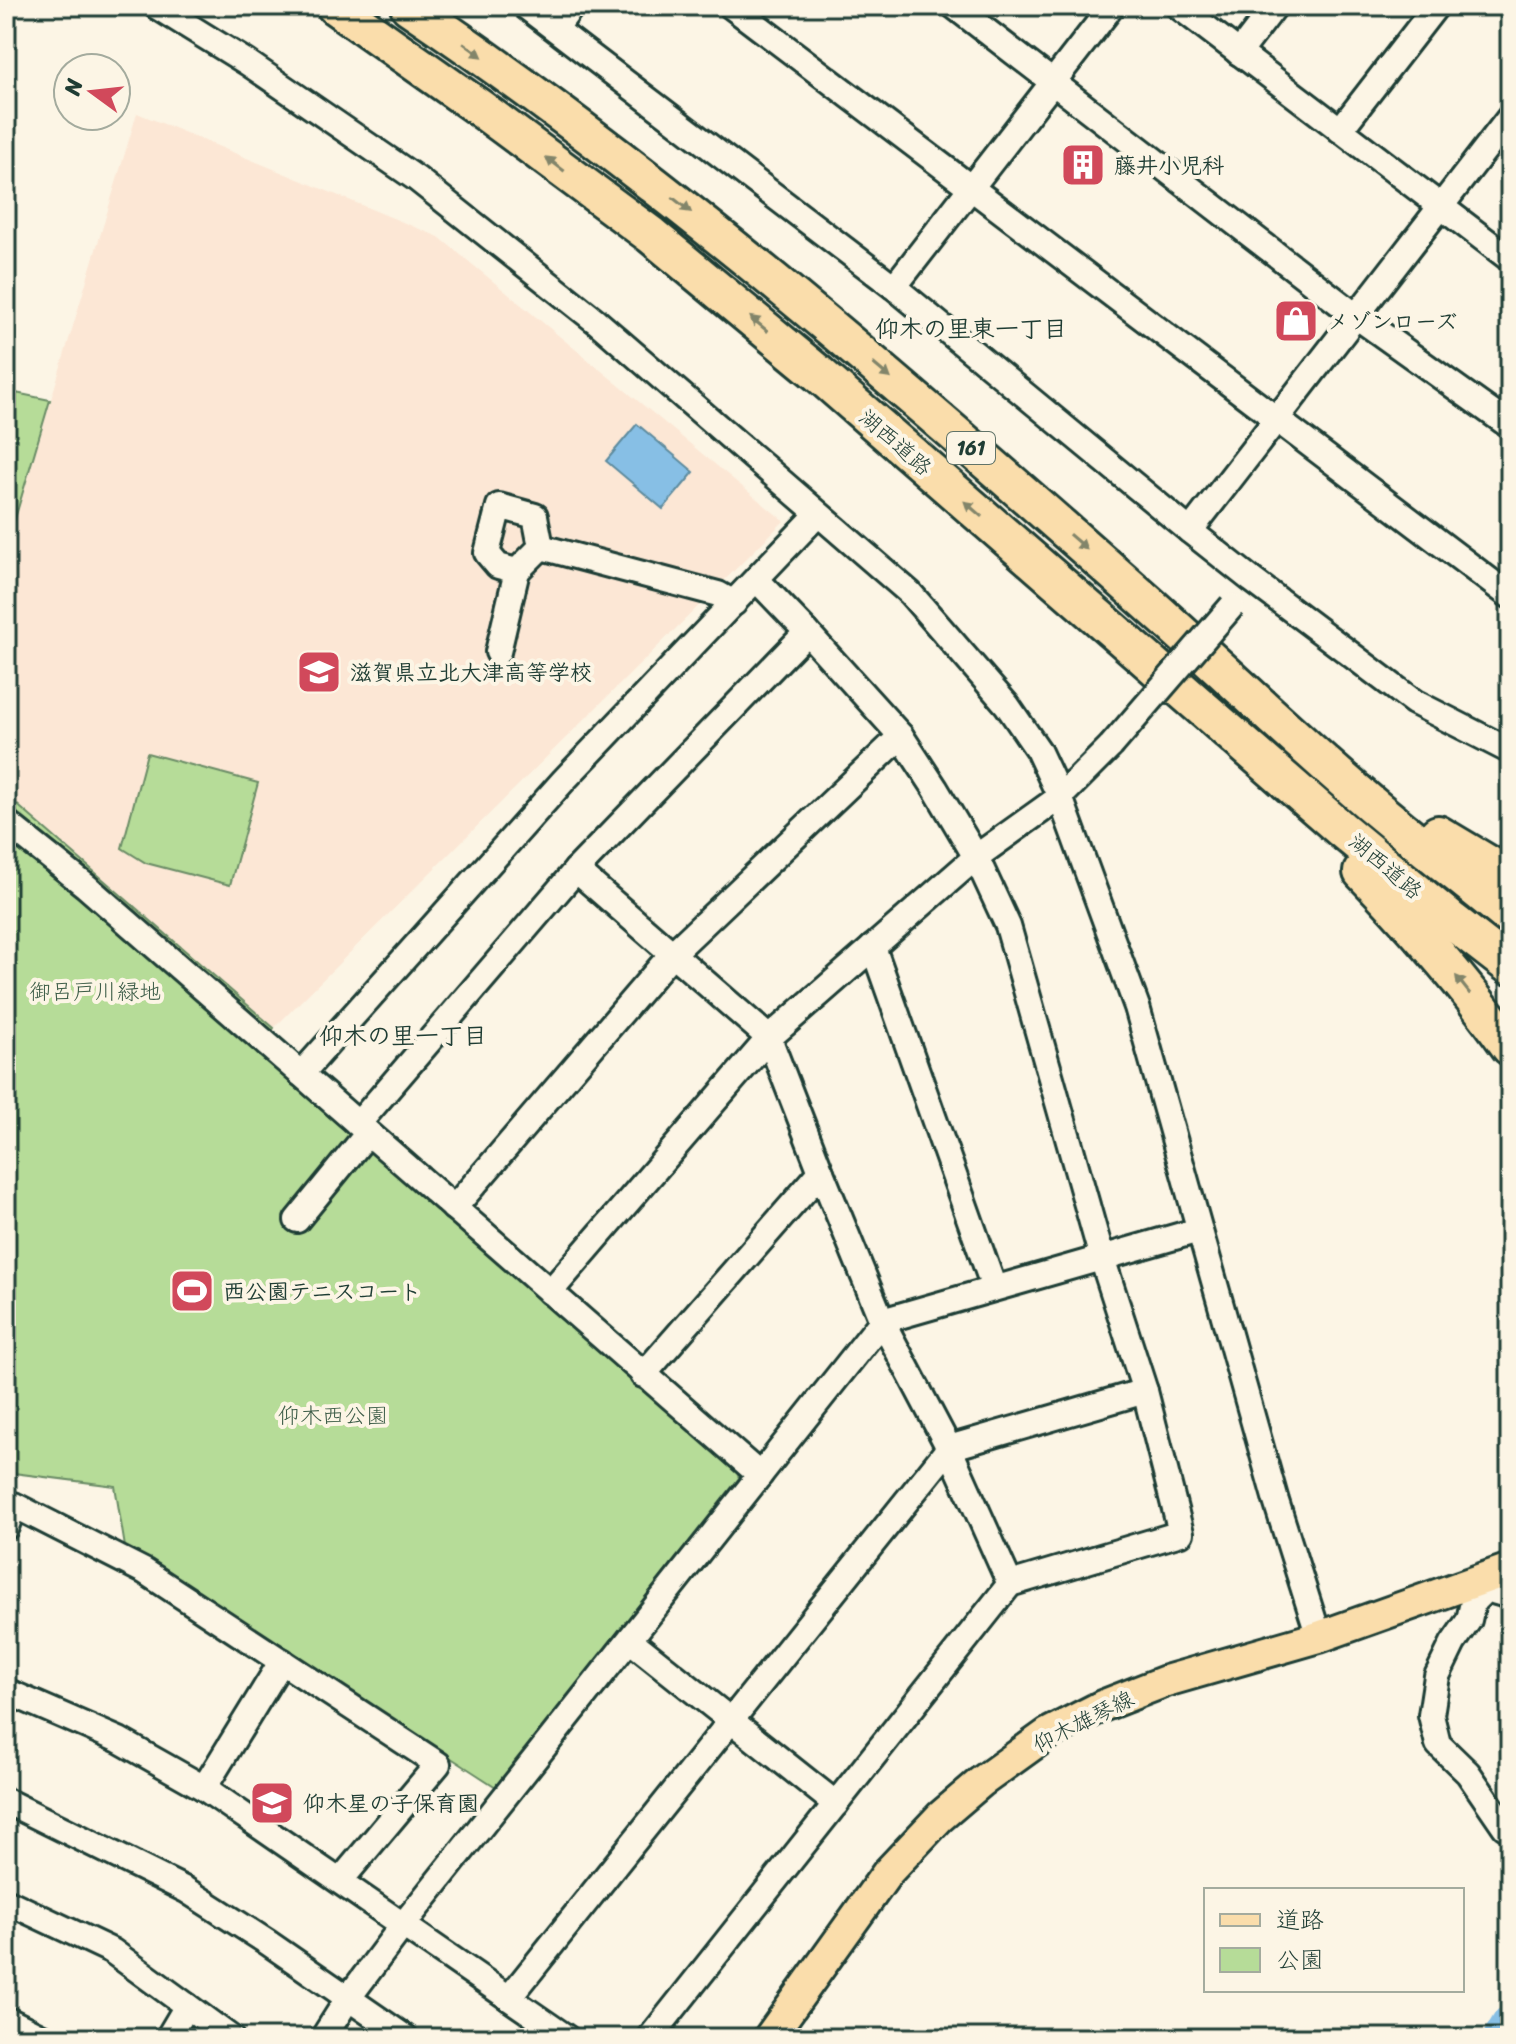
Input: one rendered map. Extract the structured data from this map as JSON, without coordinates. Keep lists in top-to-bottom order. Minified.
{"streets":{"highway":["湖西道路","161"],"main road":["仰木雄琴線"]},"districts":["仰木の里東一丁目","仰木の里一丁目"],"parks":["御呂戸川緑地","仰木西公園"],"places":{"building":["藤井小児科"],"shop":["メゾンローズ"],"school or university":["滋賀県立北大津高等学校","仰木星の子保育園"],"sports":["西公園テニスコート"]},"legend":["道路","公園"],"north":"left"}
